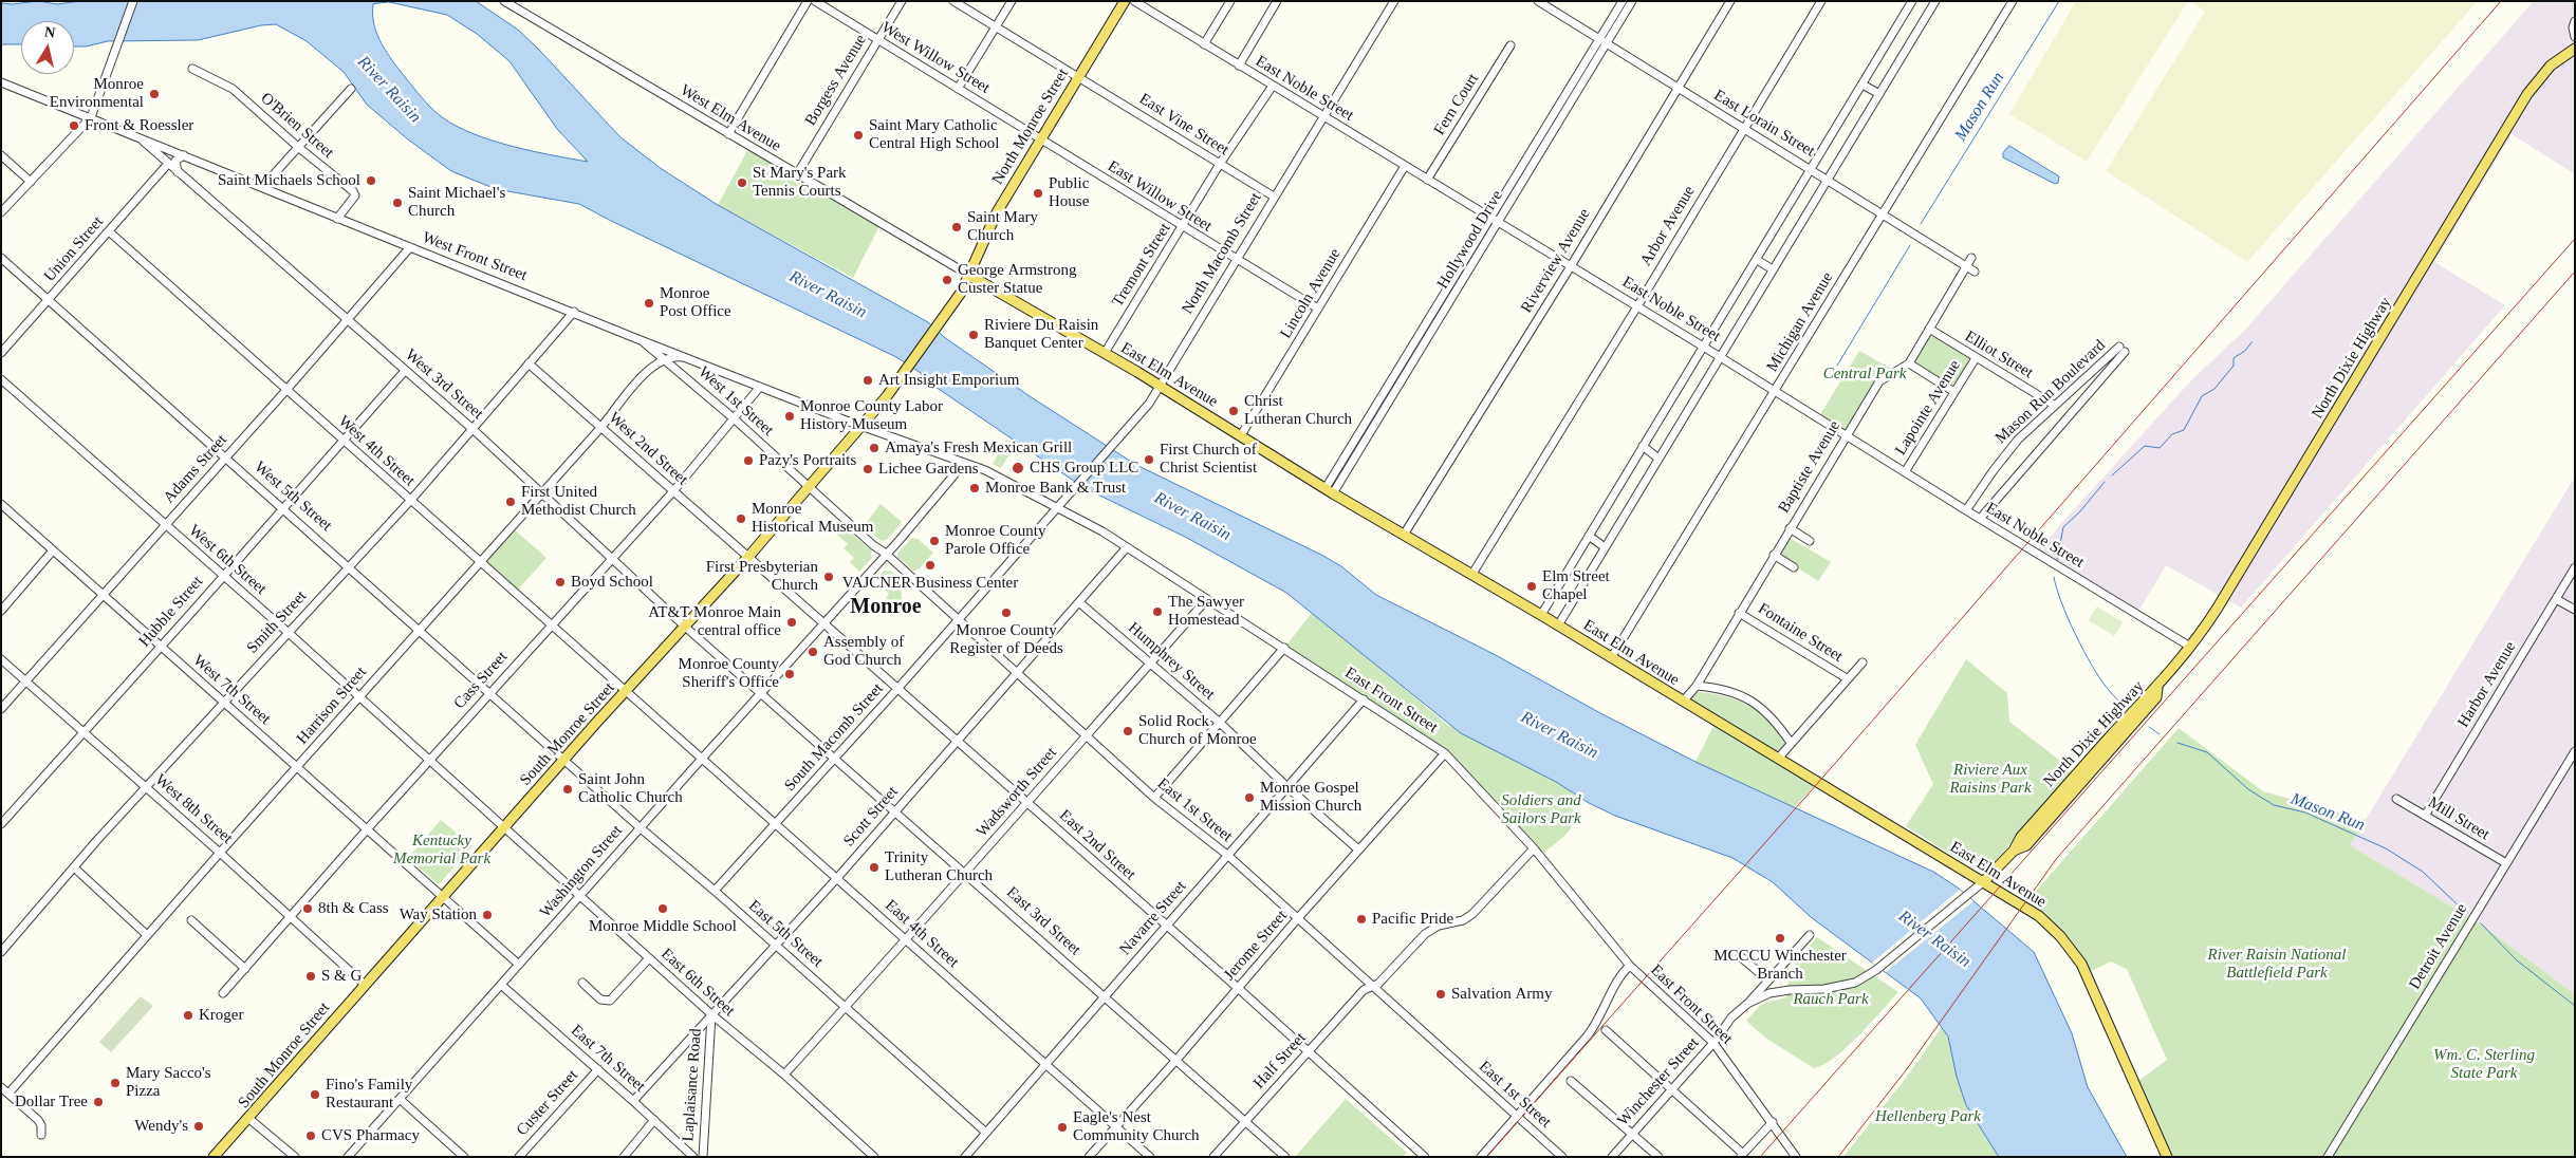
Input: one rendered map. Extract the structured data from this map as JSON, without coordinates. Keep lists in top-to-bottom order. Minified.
{"streets":{"main road":["North Monroe Street","North Dixie Highway","East Elm Avenue","South Monroe Street"],"street":["West Willow Street","Borgess Avenue","East Noble Street","Fern Court","West Elm Avenue","East Lorain Street","East Vine Street","O'Brien Street","East Willow Street","Arbor Avenue","Hollywood Drive","Union Street","North Macomb Street","West Front Street","Riverview Avenue","Tremont Street","Lincoln Avenue","Michigan Avenue","Elliot Street","West 3rd Street","Mason Run Boulevard","West 1st Street","Lapointe Avenue","West 2nd Street","West 4th Street","Baptiste Avenue","Adams Street","West 5th Street","West 6th Street","Hubble Street","Smith Street","Fontaine Street","Humphrey Street","Cass Street","Harbor Avenue","West 7th Street","East Front Street","Harrison Street","South Macomb Street","Wadsworth Street","West 8th Street","East 1st Street","Scott Street","Mill Street","East 2nd Street","Washington Street","Navarre Street","East 3rd Street","East 5th Street","East 4th Street","Jerome Street","Detroit Avenue","East 6th Street","East 7th Street","Half Street","Winchester Street","Laplaisance Road","Custer Street"]},"crossings":[["West Willow Street","Borgess Avenue"],["West Willow Street","North Monroe Street"],["West Willow Street","East Willow Street"],["Borgess Avenue","West Elm Avenue"],["East Noble Street","Fern Court"],["East Noble Street","Arbor Avenue"],["East Noble Street","Hollywood Drive"],["East Noble Street","North Macomb Street"],["East Noble Street","Riverview Avenue"],["East Noble Street","Tremont Street"],["East Noble Street","Lincoln Avenue"],["East Noble Street","Michigan Avenue"],["East Noble Street","North Dixie Highway"],["East Noble Street","Mason Run Boulevard"],["East Noble Street","Lapointe Avenue"],["East Noble Street","Baptiste Avenue"],["West Elm Avenue","North Monroe Street"],["West Elm Avenue","East Elm Avenue"],["East Lorain Street","Arbor Avenue"],["East Lorain Street","Hollywood Drive"],["East Lorain Street","Riverview Avenue"],["East Lorain Street","Michigan Avenue"],["East Lorain Street","Baptiste Avenue"],["East Vine Street","North Monroe Street"],["East Vine Street","North Macomb Street"],["East Vine Street","Tremont Street"],["O'Brien Street","West Front Street"],["North Monroe Street","East Willow Street"],["North Monroe Street","East Elm Avenue"],["North Monroe Street","South Monroe Street"],["East Willow Street","North Macomb Street"],["East Willow Street","Tremont Street"],["East Willow Street","Lincoln Avenue"],["Arbor Avenue","East Elm Avenue"],["Hollywood Drive","East Elm Avenue"],["Union Street","West 3rd Street"],["Union Street","West 4th Street"],["Union Street","West 5th Street"],["North Macomb Street","East Elm Avenue"],["North Macomb Street","East Front Street"],["North Macomb Street","South Macomb Street"],["West Front Street","West 3rd Street"],["West Front Street","West 1st Street"],["West Front Street","Adams Street"],["West Front Street","Smith Street"],["West Front Street","Cass Street"],["West Front Street","East Front Street"],["Riverview Avenue","East Elm Avenue"],["Tremont Street","East Elm Avenue"],["Lincoln Avenue","East Elm Avenue"],["Michigan Avenue","East Elm Avenue"],["Elliot Street","Mason Run Boulevard"],["Elliot Street","Lapointe Avenue"],["Elliot Street","Baptiste Avenue"],["North Dixie Highway","East Elm Avenue"],["North Dixie Highway","Winchester Street"],["East Elm Avenue","Baptiste Avenue"],["East Elm Avenue","Winchester Street"],["West 3rd Street","Adams Street"],["West 3rd Street","Hubble Street"],["West 3rd Street","Smith Street"],["West 3rd Street","Cass Street"],["West 3rd Street","Harrison Street"],["West 3rd Street","South Monroe Street"],["West 3rd Street","East 3rd Street"],["West 1st Street","Cass Street"],["West 1st Street","Harrison Street"],["West 1st Street","South Monroe Street"],["West 1st Street","East 1st Street"],["West 2nd Street","Smith Street"],["West 2nd Street","Cass Street"],["West 2nd Street","Harrison Street"],["West 2nd Street","South Monroe Street"],["West 2nd Street","East 2nd Street"],["West 4th Street","Adams Street"],["West 4th Street","Hubble Street"],["West 4th Street","Smith Street"],["West 4th Street","Cass Street"],["West 4th Street","Harrison Street"],["West 4th Street","South Monroe Street"],["West 4th Street","East 4th Street"],["Baptiste Avenue","Fontaine Street"],["Adams Street","West 5th Street"],["Adams Street","West 6th Street"],["Adams Street","West 7th Street"],["Adams Street","West 8th Street"],["West 5th Street","Hubble Street"],["West 5th Street","Smith Street"],["West 5th Street","Cass Street"],["West 5th Street","Harrison Street"],["West 5th Street","South Monroe Street"],["West 5th Street","East 5th Street"],["West 6th Street","Hubble Street"],["West 6th Street","Smith Street"],["West 6th Street","Cass Street"],["West 6th Street","Harrison Street"],["West 6th Street","South Monroe Street"],["West 6th Street","East 6th Street"],["Hubble Street","West 7th Street"],["Hubble Street","West 8th Street"],["Smith Street","West 7th Street"],["Smith Street","West 8th Street"],["Humphrey Street","Wadsworth Street"],["Humphrey Street","Scott Street"],["Humphrey Street","Navarre Street"],["Humphrey Street","Jerome Street"],["Cass Street","West 7th Street"],["Cass Street","West 8th Street"],["Harbor Avenue","Mill Street"],["West 7th Street","Harrison Street"],["West 7th Street","South Monroe Street"],["East Front Street","South Monroe Street"],["East Front Street","South Macomb Street"],["East Front Street","Wadsworth Street"],["East Front Street","Scott Street"],["East Front Street","Washington Street"],["East Front Street","Navarre Street"],["East Front Street","Jerome Street"],["East Front Street","Half Street"],["East Front Street","Winchester Street"],["Harrison Street","West 8th Street"],["South Monroe Street","West 8th Street"],["South Monroe Street","East 1st Street"],["South Monroe Street","East 2nd Street"],["South Monroe Street","East 3rd Street"],["South Monroe Street","East 5th Street"],["South Monroe Street","East 4th Street"],["South Monroe Street","East 6th Street"],["South Macomb Street","East 1st Street"],["South Macomb Street","East 2nd Street"],["South Macomb Street","East 3rd Street"],["South Macomb Street","East 5th Street"],["South Macomb Street","East 4th Street"],["Wadsworth Street","East 1st Street"],["Wadsworth Street","East 2nd Street"],["Wadsworth Street","East 3rd Street"],["Wadsworth Street","East 5th Street"],["Wadsworth Street","East 4th Street"],["Wadsworth Street","East 6th Street"],["East 1st Street","Scott Street"],["East 1st Street","Washington Street"],["East 1st Street","Navarre Street"],["East 1st Street","Jerome Street"],["East 1st Street","Half Street"],["Scott Street","East 2nd Street"],["Scott Street","East 3rd Street"],["Scott Street","East 5th Street"],["Scott Street","East 4th Street"],["Scott Street","East 6th Street"],["Scott Street","East 7th Street"],["Scott Street","Laplaisance Road"],["Mill Street","Detroit Avenue"],["East 2nd Street","Washington Street"],["East 2nd Street","Navarre Street"],["East 2nd Street","Jerome Street"],["East 2nd Street","Half Street"],["Washington Street","East 3rd Street"],["Washington Street","East 5th Street"],["Washington Street","East 4th Street"],["Washington Street","East 6th Street"],["Washington Street","East 7th Street"],["Navarre Street","East 3rd Street"],["Navarre Street","East 5th Street"],["Navarre Street","East 4th Street"],["East 3rd Street","Jerome Street"],["East 3rd Street","Half Street"],["East 4th Street","Jerome Street"],["East 6th Street","Laplaisance Road"],["East 7th Street","Custer Street"]],"districts":["Monroe"],"water":["River Raisin","Mason Run"],"parks":["Central Park","Riviere Aux Raisins Park","Soldiers and Sailors Park","Kentucky Memorial Park","River Raisin National Battlefield Park","Rauch Park","Wm. C. Sterling State Park","Hellenberg Park"],"places":["Monroe Environmental","Front & Roessler","Saint Mary Catholic Central High School","Saint Michaels School","St Mary's Park Tennis Courts","Public House","Saint Michael's Church","Saint Mary Church","George Armstrong Custer Statue","Monroe Post Office","Riviere Du Raisin Banquet Center","Art Insight Emporium","Christ Lutheran Church","Monroe County Labor History Museum","Amaya's Fresh Mexican Grill","First Church of Christ Scientist","Pazy's Portraits","CHS Group LLC","Lichee Gardens","Monroe Bank & Trust","First United Methodist Church","Monroe Historical Museum","Monroe County Parole Office","VAJCNER Business Center","First Presbyterian Church","Boyd School","Elm Street Chapel","The Sawyer Homestead","Monroe County Register of Deeds","AT&T Monroe Main central office","Assembly of God Church","Monroe County Sheriff's Office","Solid Rock Church of Monroe","Saint John Catholic Church","Monroe Gospel Mission Church","Trinity Lutheran Church","8th & Cass","Monroe Middle School","Way Station","Pacific Pride","MCCCU Winchester Branch","S & G","Salvation Army","Kroger","Mary Sacco's Pizza","Fino's Family Restaurant","Dollar Tree","Wendy's","Eagle's Nest Community Church","CVS Pharmacy"],"north":"top"}
